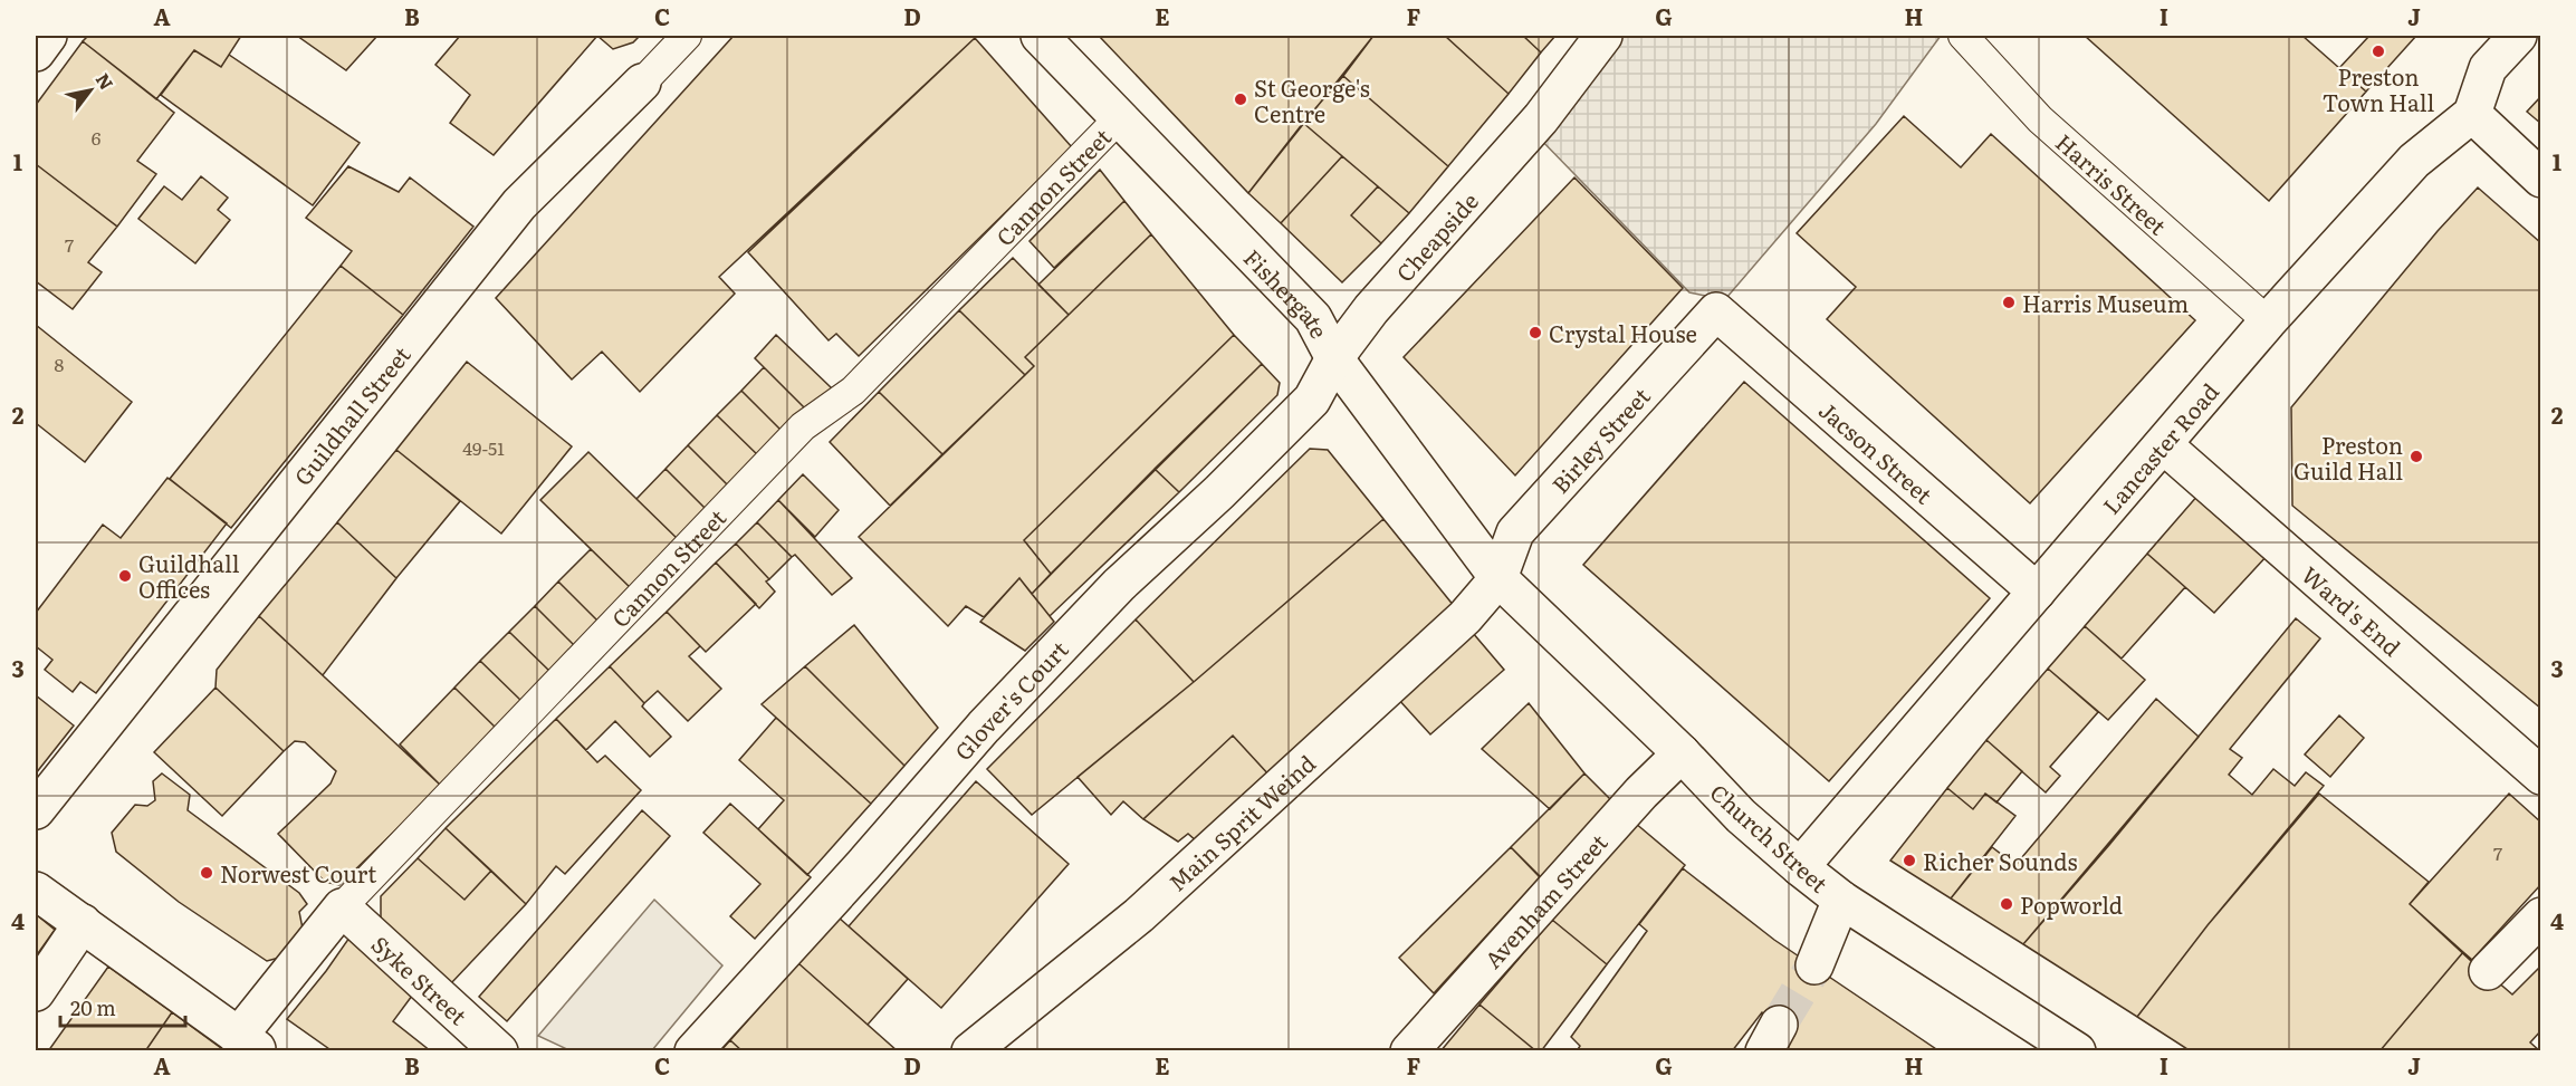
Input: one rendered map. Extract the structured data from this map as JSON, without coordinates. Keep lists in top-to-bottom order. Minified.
{"streets":{"street":["Harris Street","Cannon Street","Cheapside","Fishergate","Guildhall Street","Birley Street","Lancaster Road","Jacson Street","Ward's End","Glover's Court","Main Sprit Weind","Church Street","Avenham Street","Syke Street"]},"crossings":[["Harris Street","Lancaster Road"],["Cannon Street","Fishergate"],["Cannon Street","Syke Street"],["Cheapside","Fishergate"],["Cheapside","Glover's Court"],["Fishergate","Birley Street"],["Fishergate","Glover's Court"],["Fishergate","Main Sprit Weind"],["Fishergate","Church Street"],["Birley Street","Jacson Street"],["Birley Street","Main Sprit Weind"],["Birley Street","Church Street"],["Lancaster Road","Jacson Street"],["Lancaster Road","Ward's End"],["Lancaster Road","Church Street"],["Main Sprit Weind","Church Street"],["Church Street","Avenham Street"]],"places":["Preston Town Hall","St George's Centre","Harris Museum","Crystal House","Preston Guild Hall","Guildhall Offices","Richer Sounds","Norwest Court","Popworld"],"house_numbers":["6","7","8","49-51","7"],"scale_bar":"20 m","north":"top right","grid":{"columns":["A","B","C","D","E","F","G","H","I","J"],"rows":["1","2","3","4"]}}
